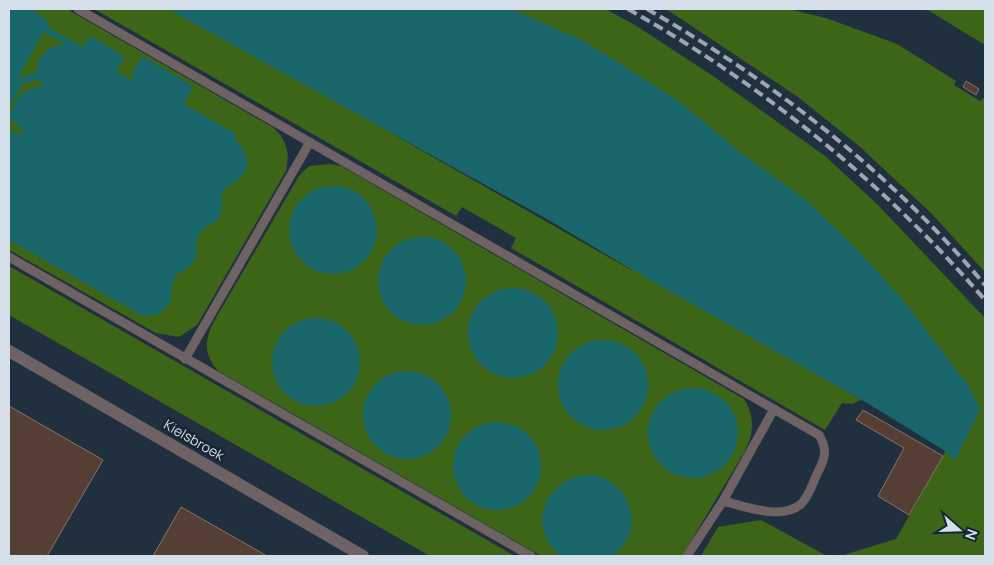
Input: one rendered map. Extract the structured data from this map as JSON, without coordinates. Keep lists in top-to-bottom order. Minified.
{"streets":{"street":["Kielsbroek"]},"north":"right"}
